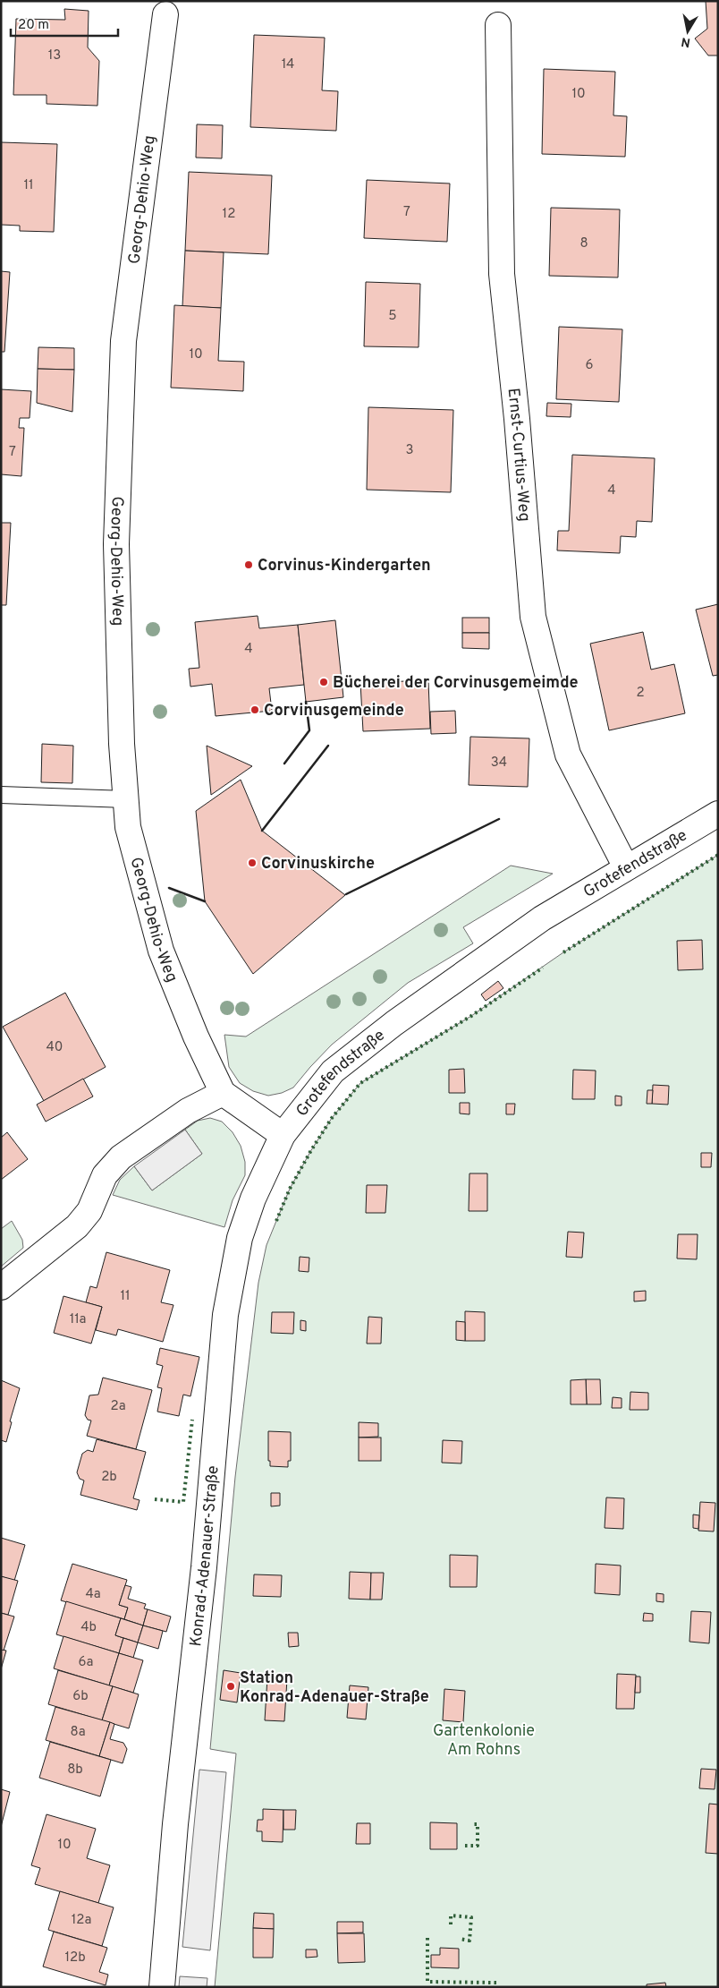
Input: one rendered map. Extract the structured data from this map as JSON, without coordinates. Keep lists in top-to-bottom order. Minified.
{"streets":{"street":["Georg-Dehio-Weg","Ernst-Curtius-Weg","Grotefendstraße","Konrad-Adenauer-Straße"]},"crossings":[["Ernst-Curtius-Weg","Grotefendstraße"],["Grotefendstraße","Konrad-Adenauer-Straße"]],"parks":["Gartenkolonie Am Rohns"],"places":["Corvinus-Kindergarten","Bücherei der Corvinusgemeimde","Corvinusgemeinde","Corvinuskirche","Station Konrad-Adenauer-Straße"],"house_numbers":["13","14","10","11","7","12","8","5","10","6","3","7","4","4","2","34","40","11","11a","2a","2b","4a","4b","6a","6b","8a","8b","10","12a","12b"],"scale_bar":"20 m","north":"bottom"}
